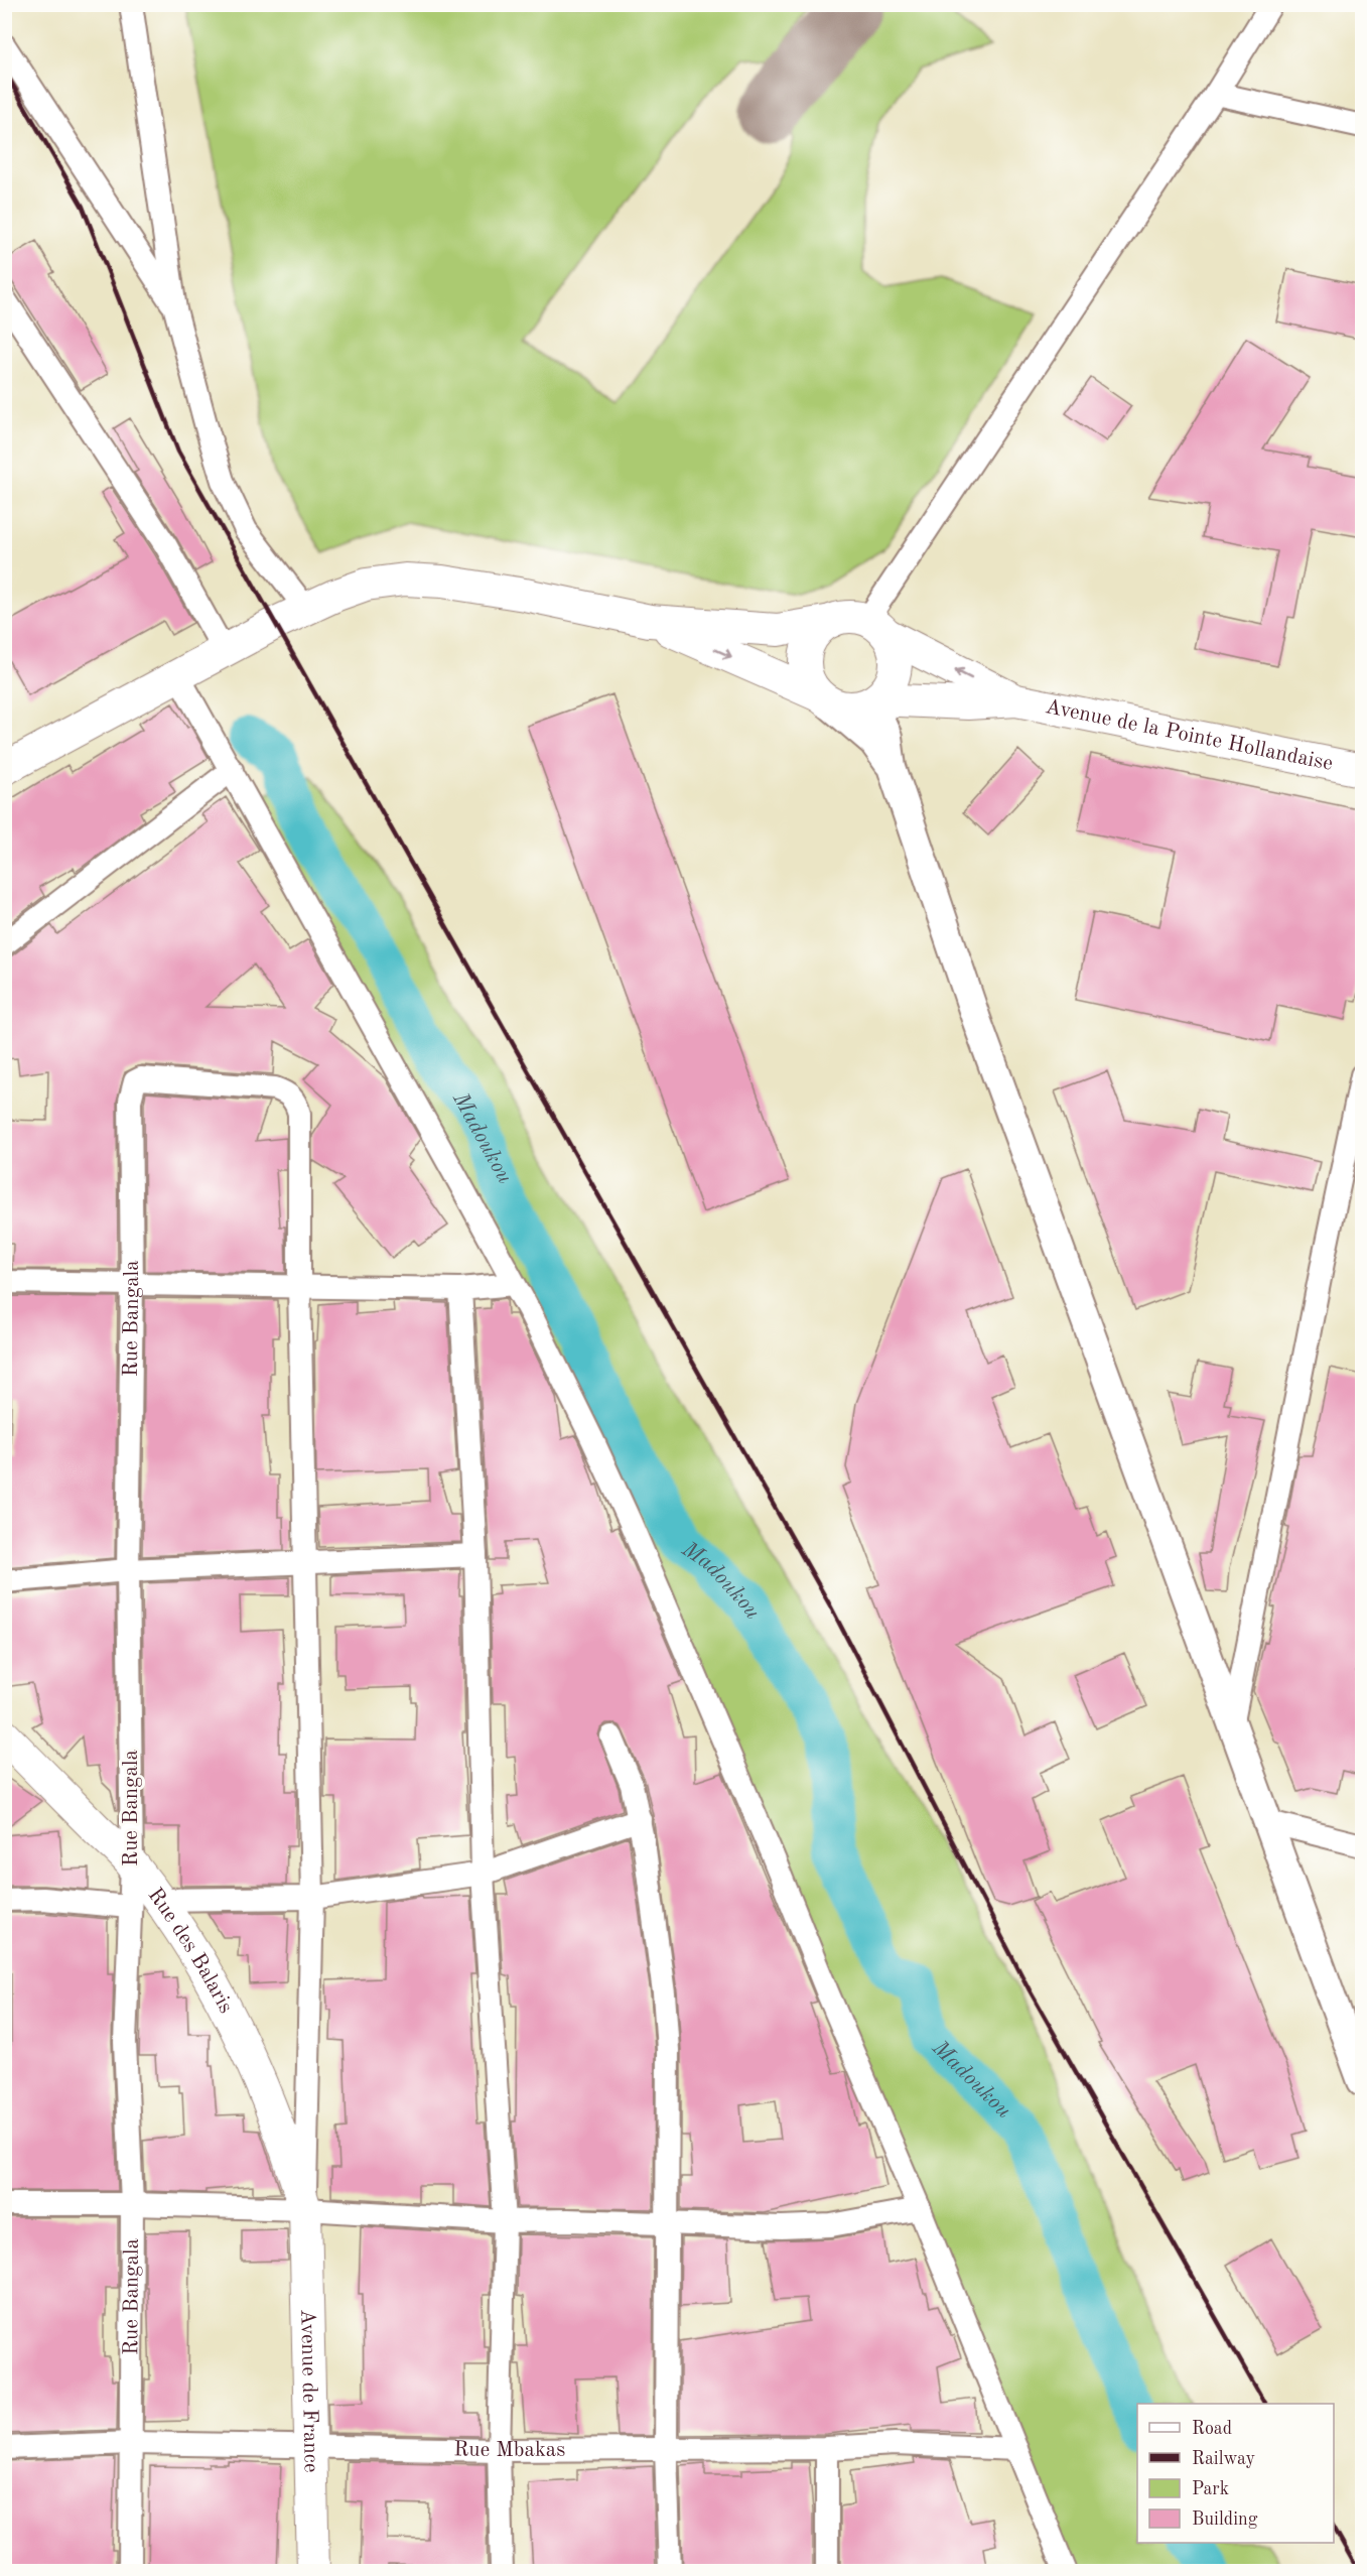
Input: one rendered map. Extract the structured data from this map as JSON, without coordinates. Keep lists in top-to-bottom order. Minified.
{"streets":{"main road":["Avenue de la Pointe Hollandaise","Rue des Balaris","Avenue de France"],"street":["Rue Bangala","Rue Mbakas"]},"crossings":[["Rue Bangala","Rue des Balaris"],["Rue Bangala","Rue Mbakas"],["Rue des Balaris","Avenue de France"],["Avenue de France","Rue Mbakas"]],"water":["Madoukou"],"legend":["Road","Railway","Park","Building"]}
